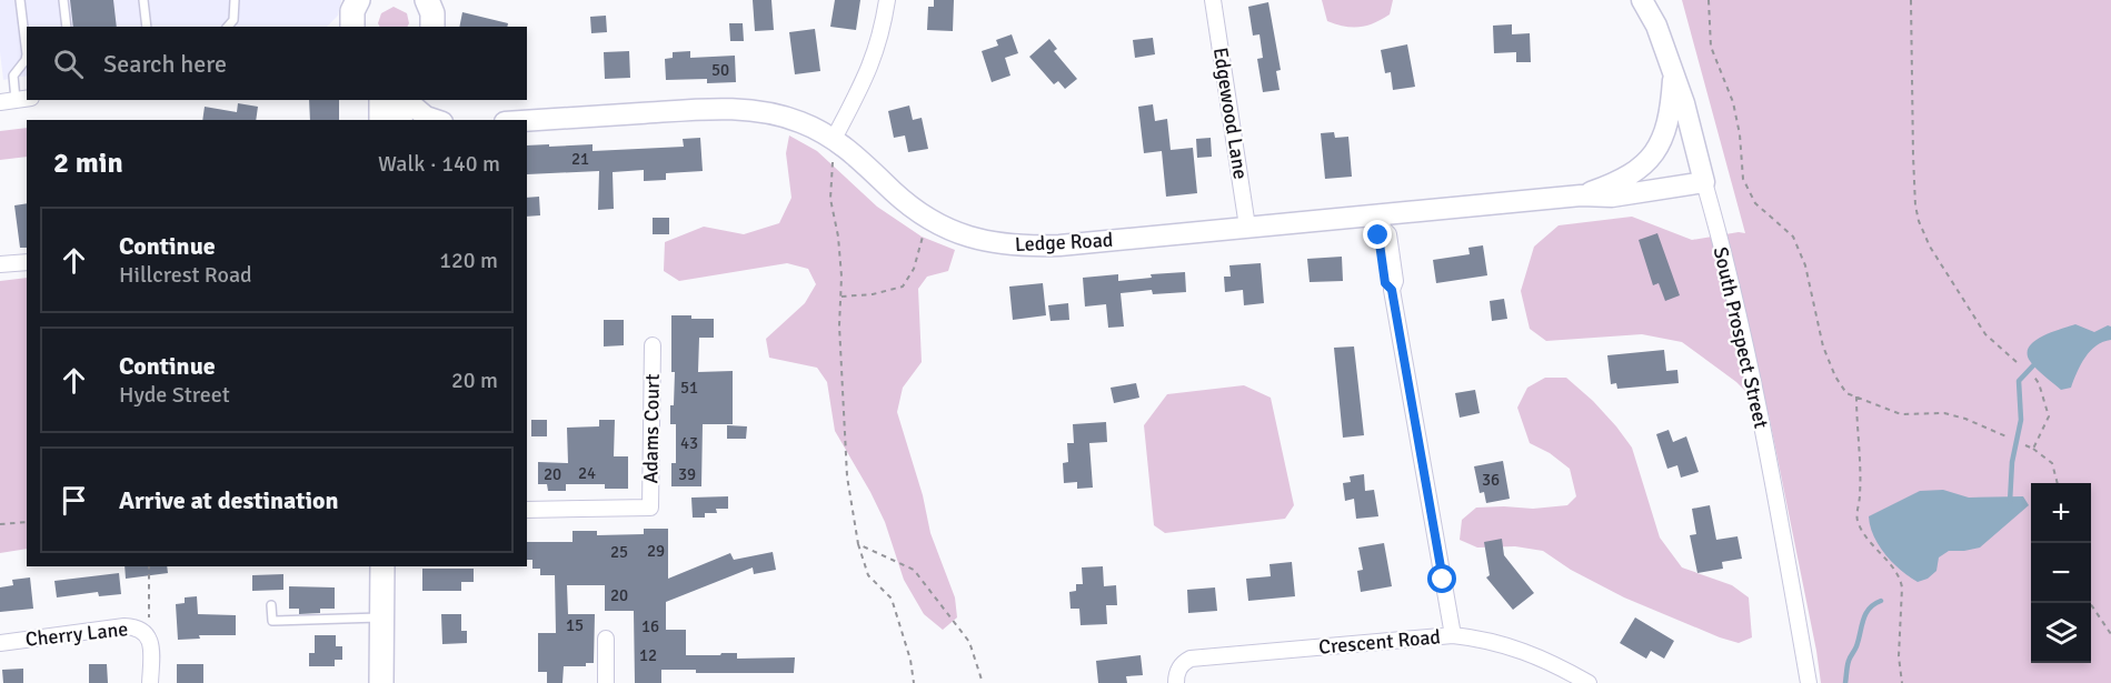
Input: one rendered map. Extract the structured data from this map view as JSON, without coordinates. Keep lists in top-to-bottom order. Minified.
{"streets":{"street":["Edgewood Lane","Ledge Road","South Prospect Street","Adams Court","Cherry Lane","Crescent Road"]},"crossings":[["Edgewood Lane","Ledge Road"],["Ledge Road","South Prospect Street"]],"house_numbers":["50","21","51","43","24","20","39","36","29","25","20","15","16","12"],"page":{"search":"Search here","heading":["2 min","Walk · 140 m"],"list":[["Continue","Hillcrest Road","120 m"],["Continue","Hyde Street","20 m"],"Arrive at destination"],"map_buttons":["+","−"]}}
